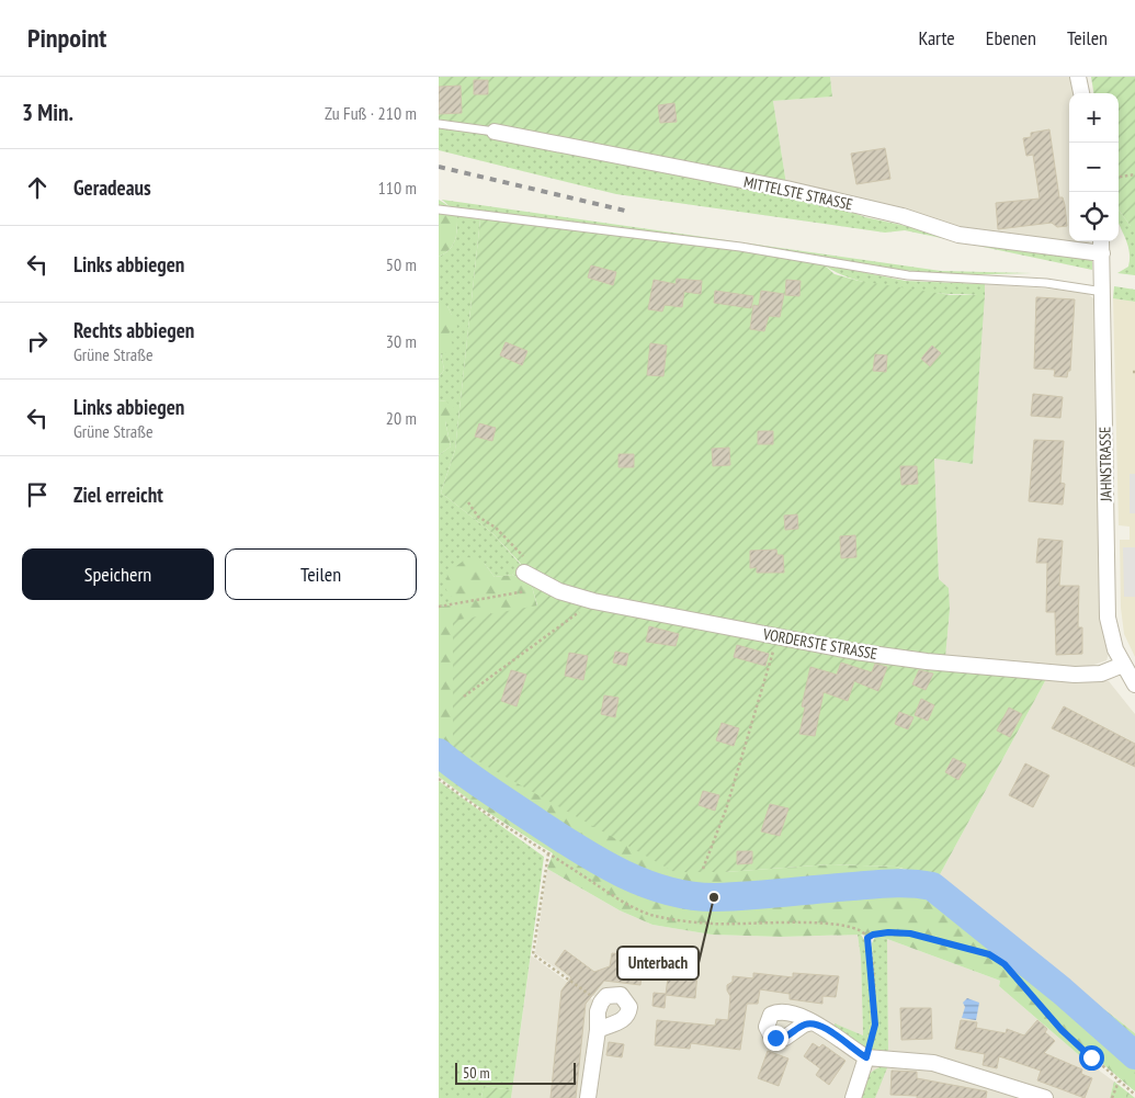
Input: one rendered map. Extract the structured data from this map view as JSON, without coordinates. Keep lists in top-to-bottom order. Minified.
{"streets":{"street":["MITTELSTE STRASSE","JAHNSTRASSE","VORDERSTE STRASSE"]},"crossings":[["MITTELSTE STRASSE","JAHNSTRASSE"],["JAHNSTRASSE","VORDERSTE STRASSE"]],"places":["Unterbach"],"scale_bar":"50 m","page":{"header":"Pinpoint","nav":["Karte","Ebenen","Teilen"],"heading":["3 Min.","Zu Fuß · 210 m"],"map_buttons":["+","−"],"list":[["Geradeaus","110 m"],["Links abbiegen","50 m"],["Rechts abbiegen","Grüne Straße","30 m"],["Links abbiegen","Grüne Straße","20 m"],"Ziel erreicht"],"buttons":["Speichern","Teilen"],"scale":"50 m"}}
